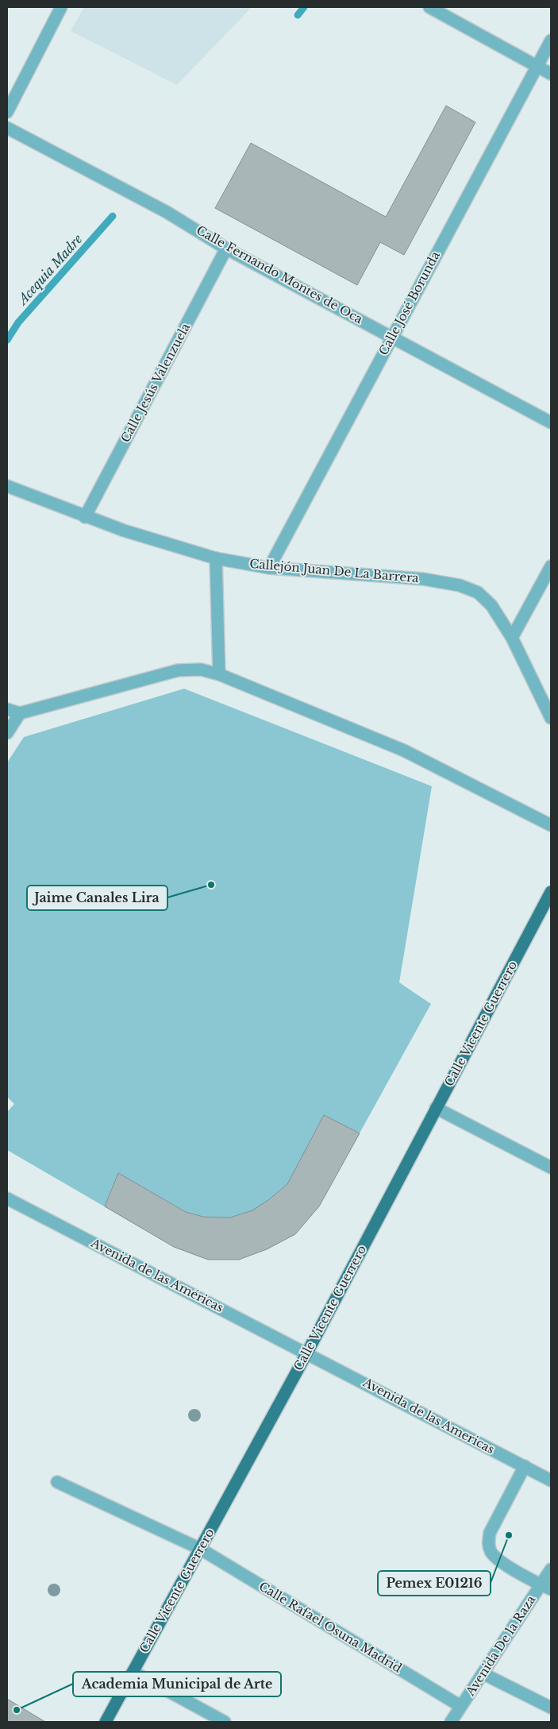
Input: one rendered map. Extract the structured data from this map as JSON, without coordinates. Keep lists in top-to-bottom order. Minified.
{"streets":{"main road":["Calle Vicente Guerrero"],"street":["Calle Fernando Montes de Oca","Calle José Borunda","Calle Jesús Valenzuela","Callejón Juan De La Barrera","Avenida de las Américas","Avenida de las Americas","Calle Rafael Osuna Madrid","Avenida De la Raza"]},"crossings":[["Calle Fernando Montes de Oca","Calle José Borunda"],["Calle Fernando Montes de Oca","Calle Jesús Valenzuela"],["Calle José Borunda","Callejón Juan De La Barrera"],["Calle Jesús Valenzuela","Callejón Juan De La Barrera"],["Calle Vicente Guerrero","Avenida de las Américas"],["Calle Vicente Guerrero","Avenida de las Americas"],["Calle Vicente Guerrero","Calle Rafael Osuna Madrid"],["Avenida de las Américas","Avenida de las Americas"],["Calle Rafael Osuna Madrid","Avenida De la Raza"]],"water":["Acequia Madre"],"places":["Jaime Canales Lira","Pemex E01216","Academia Municipal de Arte"]}
